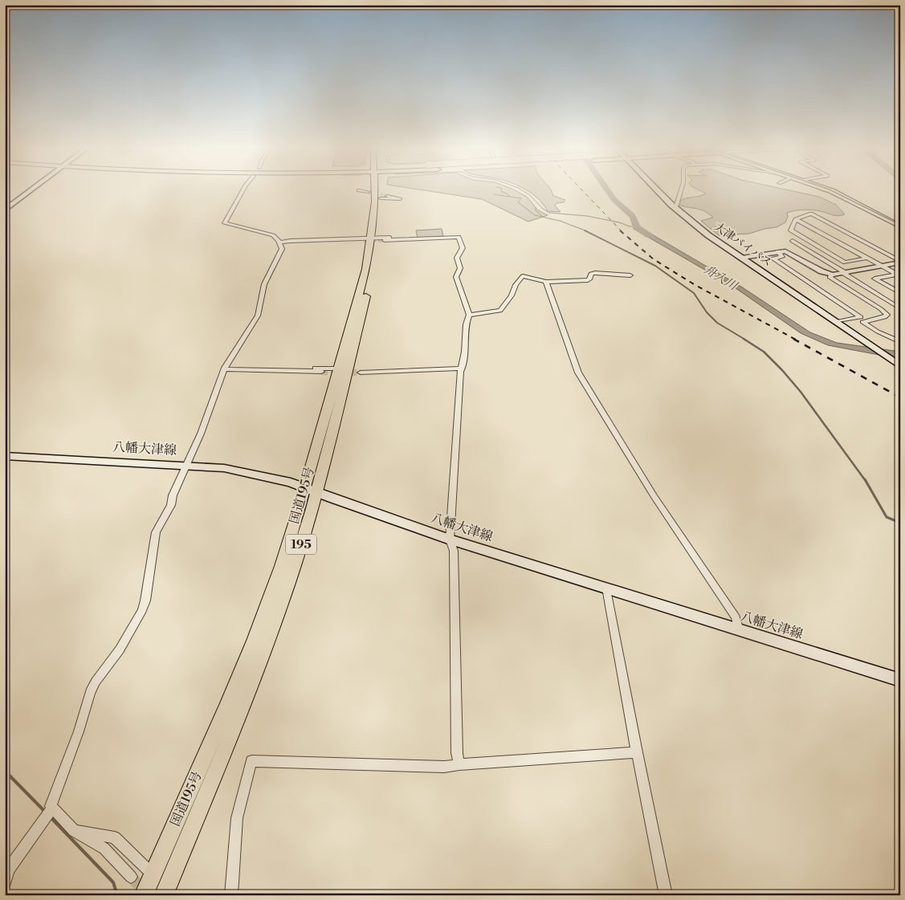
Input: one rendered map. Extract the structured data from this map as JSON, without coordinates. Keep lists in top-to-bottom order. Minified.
{"streets":{"highway":["国道195号","195"],"main road":["大津バイパス","八幡大津線"]},"crossings":[["八幡大津線","国道195号"]],"water":["舟入川"]}
